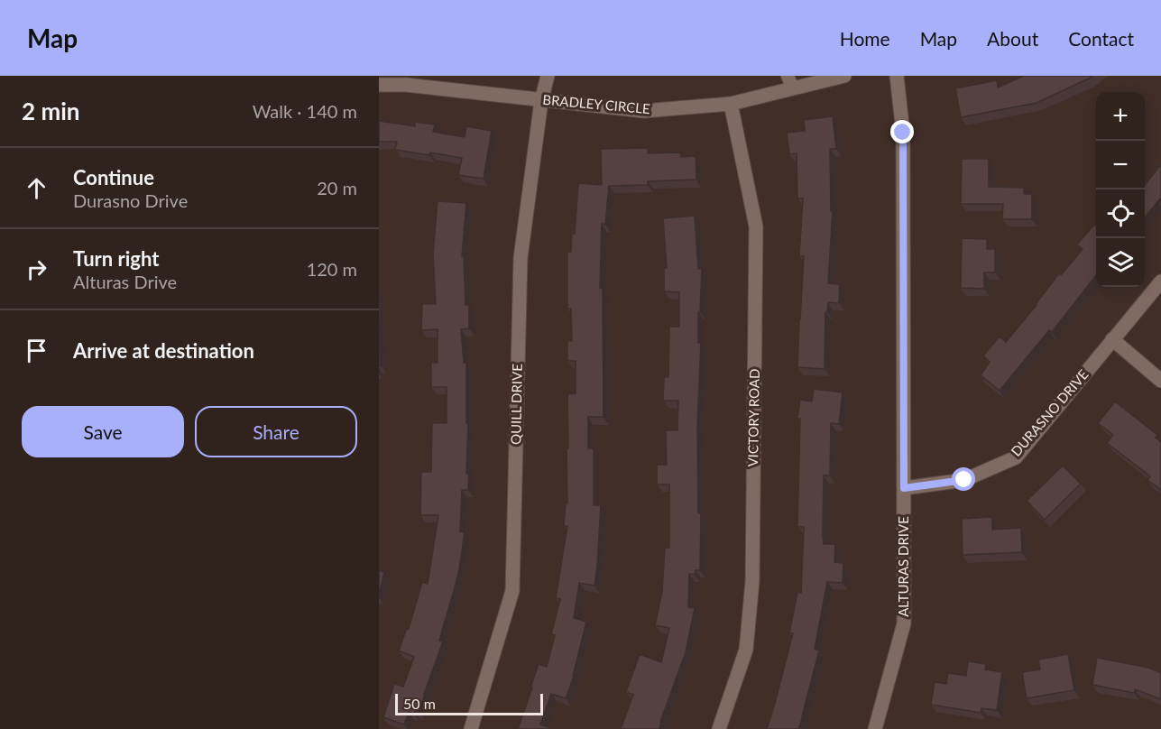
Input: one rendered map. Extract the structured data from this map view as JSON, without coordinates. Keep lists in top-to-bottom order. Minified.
{"streets":{"street":["BRADLEY CIRCLE","QUILL DRIVE","DURASNO DRIVE","VICTORY ROAD","ALTURAS DRIVE"]},"crossings":[["BRADLEY CIRCLE","QUILL DRIVE"],["BRADLEY CIRCLE","VICTORY ROAD"],["DURASNO DRIVE","ALTURAS DRIVE"]],"scale_bar":"50 m","page":{"header":"Map","nav":["Home","Map","About","Contact"],"heading":["2 min","Walk · 140 m"],"map_buttons":["+","−"],"list":[["Continue","Durasno Drive","20 m"],["Turn right","Alturas Drive","120 m"],"Arrive at destination"],"buttons":["Save","Share"],"scale":"50 m"}}
